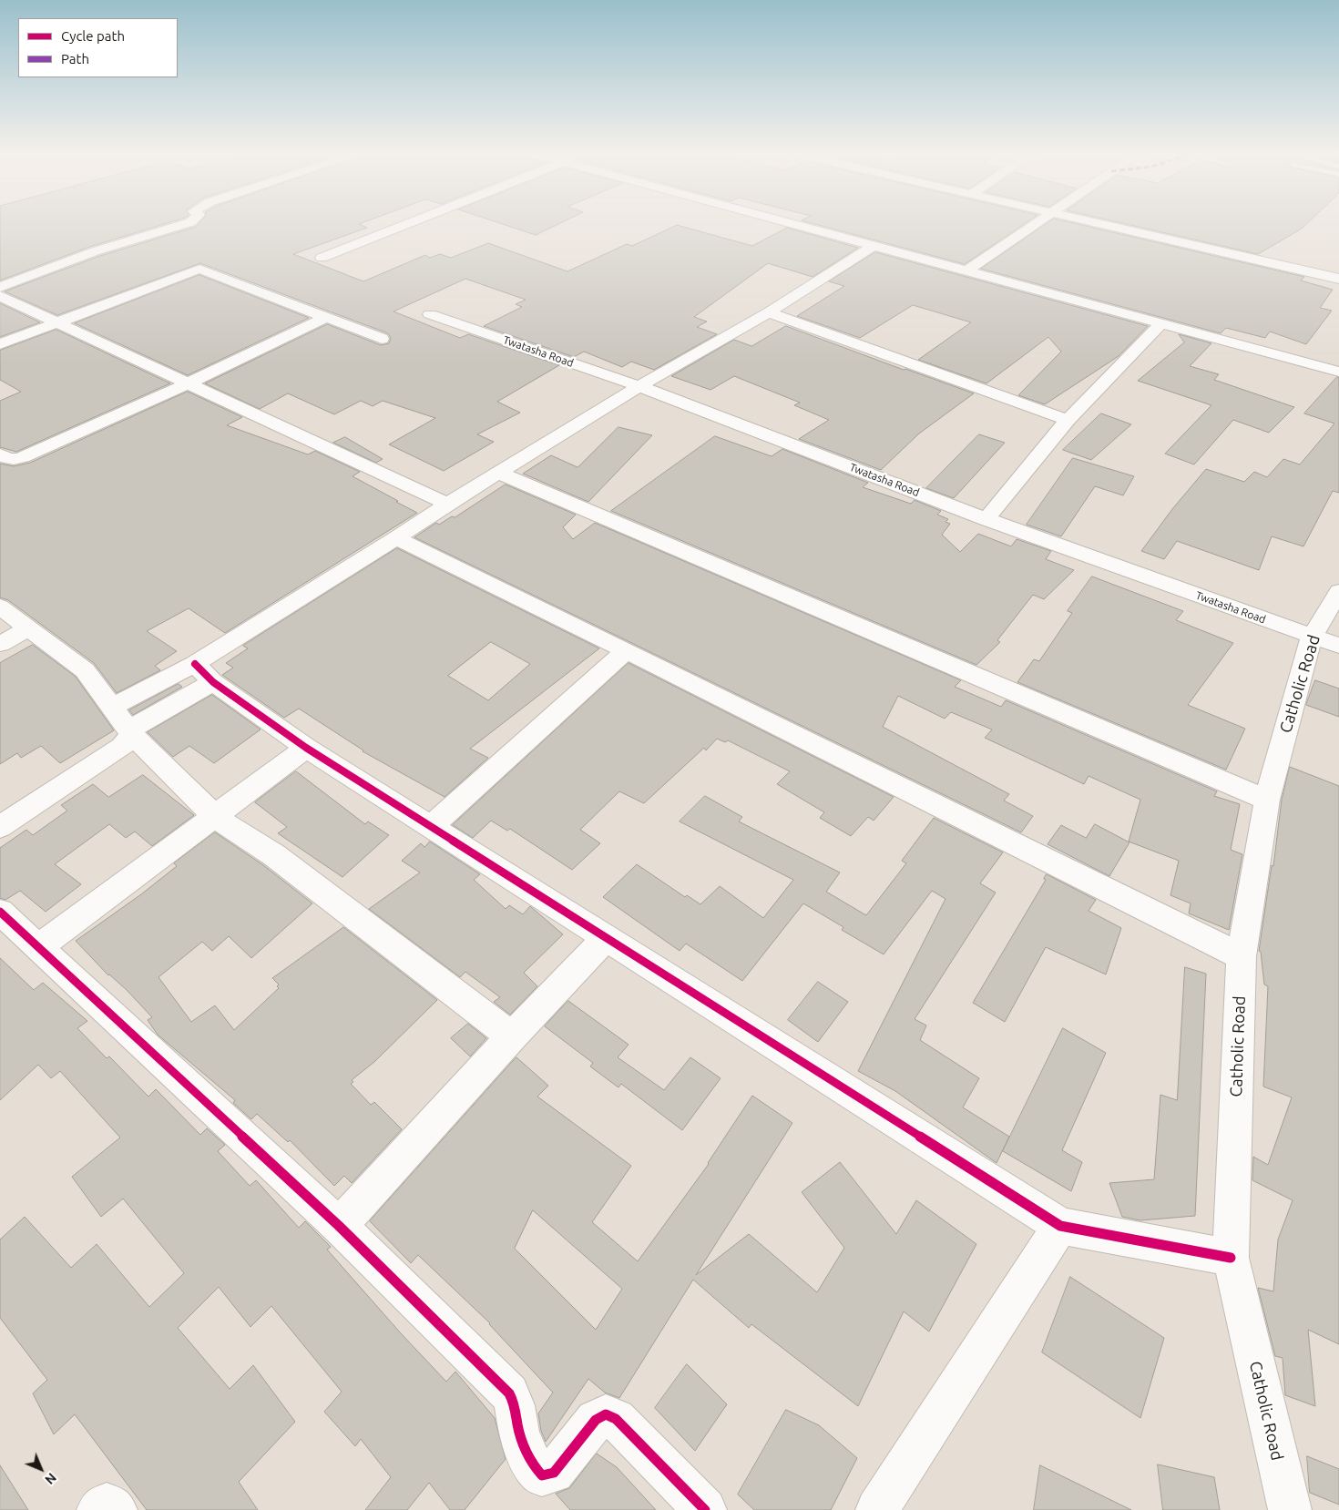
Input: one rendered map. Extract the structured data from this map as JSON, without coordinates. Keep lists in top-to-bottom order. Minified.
{"streets":{"street":["Twatasha Road","Catholic Road"]},"crossings":[["Twatasha Road","Catholic Road"]],"legend":["Cycle path","Path"],"north":"bottom right"}
